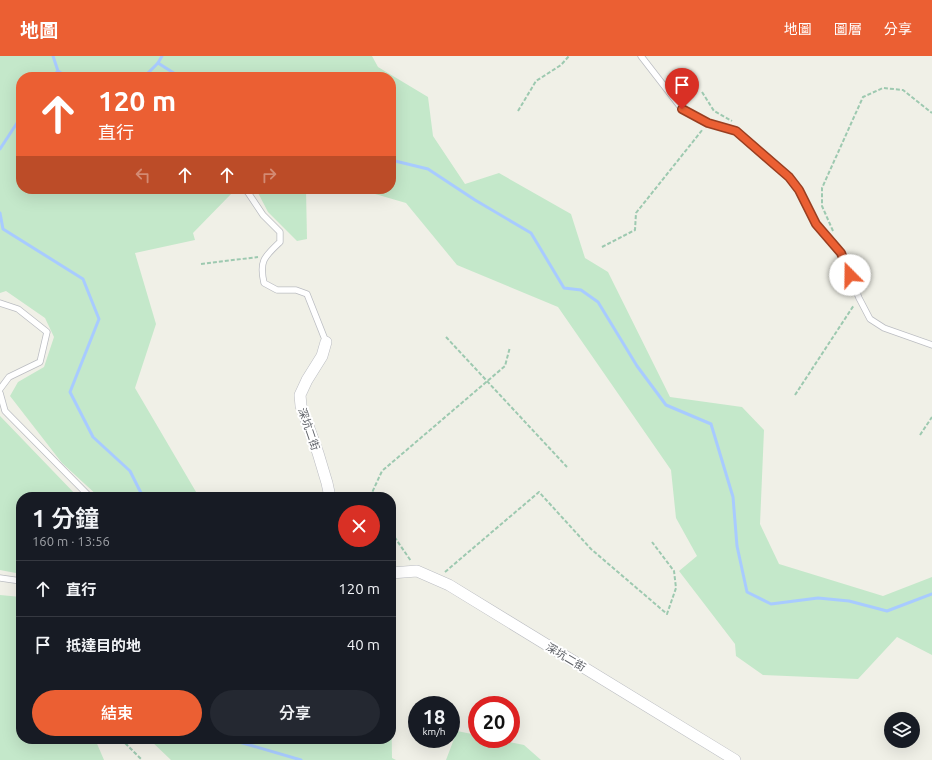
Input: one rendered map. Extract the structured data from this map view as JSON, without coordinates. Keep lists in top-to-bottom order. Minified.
{"streets":{"street":["深坑二街"]},"page":{"header":"地圖","nav":["地圖","圖層","分享"],"turn":["120 m","直行"],"heading":["1 分鐘","160 m · 13:56"],"list":[{"name":"直行","value":"120 m"},{"name":"抵達目的地","value":"40 m"}],"buttons":["結束","分享"],"speed":"18 km/h","limit":"20"}}
